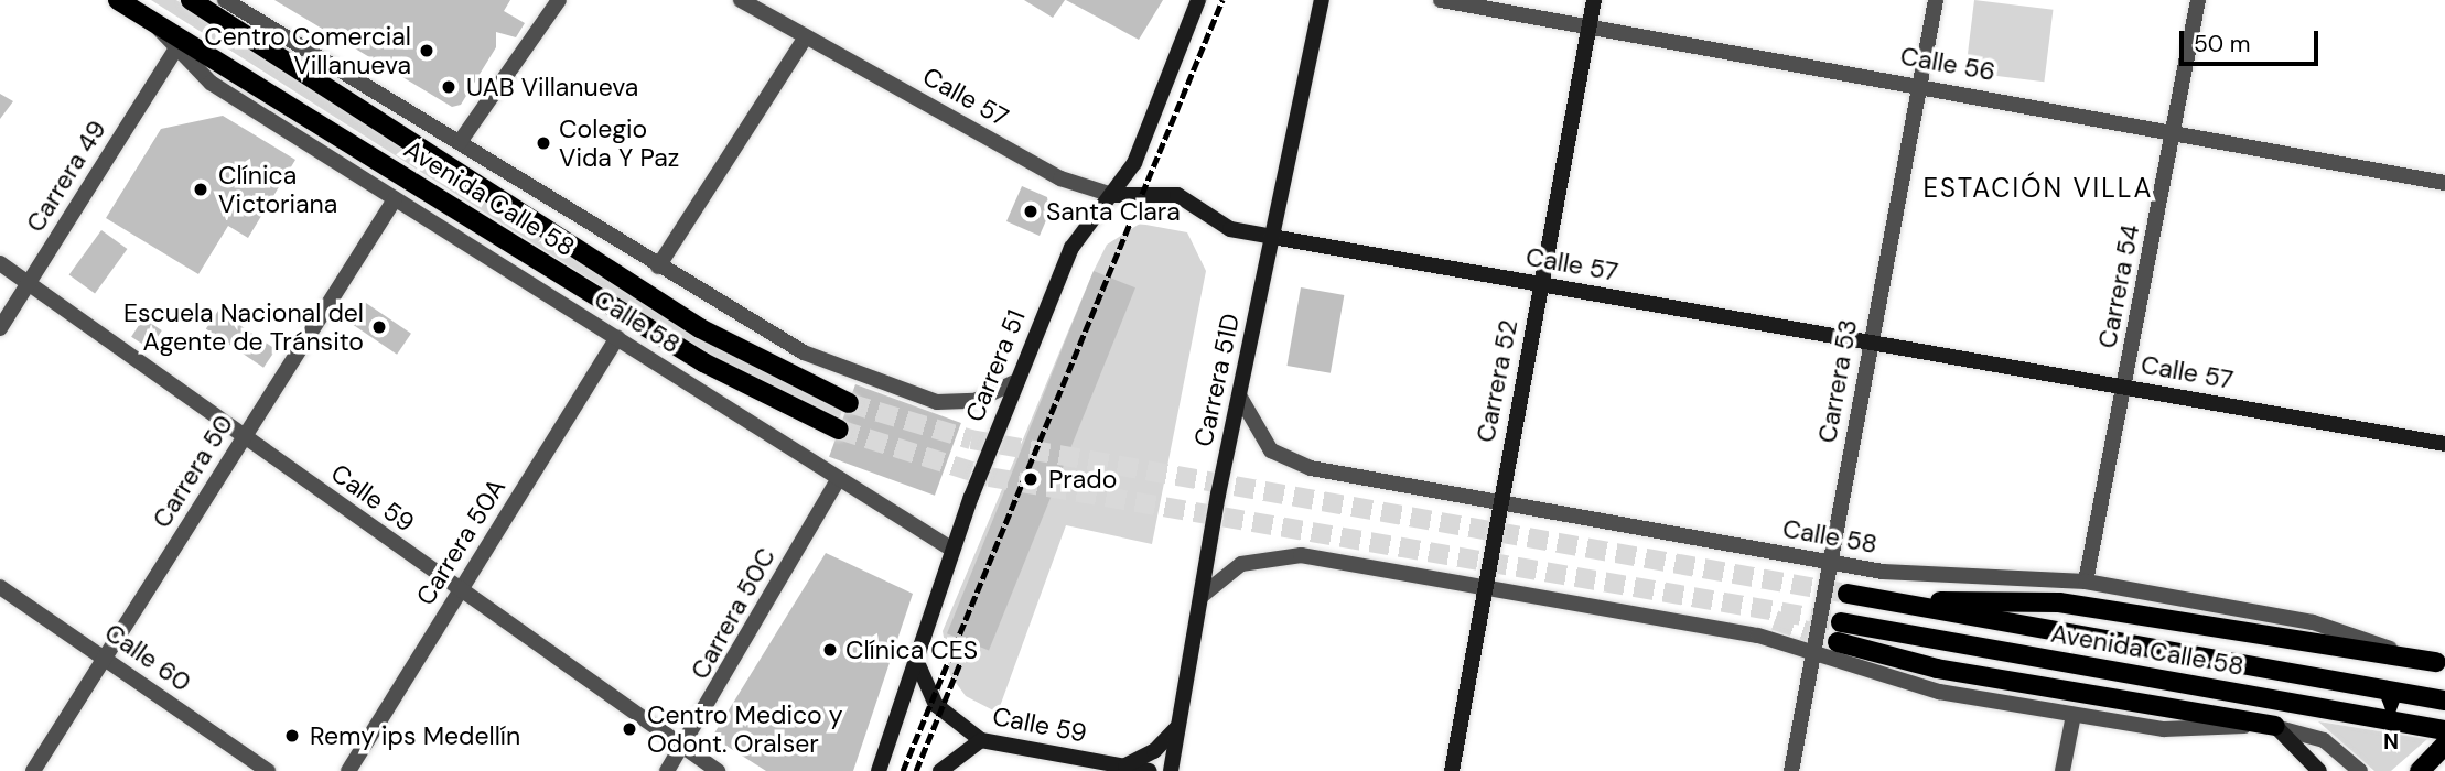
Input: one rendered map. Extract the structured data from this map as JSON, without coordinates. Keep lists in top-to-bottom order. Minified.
{"streets":{"main road":["Calle 57","Avenida Calle 58","Carrera 51","Carrera 51D","Carrera 52","Calle 59"],"street":["Calle 56","Carrera 49","Carrera 54","Calle 58","Carrera 53","Carrera 50","Carrera 50A","Carrera 50C","Calle 60"]},"crossings":[["Calle 56","Carrera 54"],["Calle 56","Carrera 52"],["Calle 56","Carrera 53"],["Calle 57","Carrera 54"],["Calle 57","Carrera 51"],["Calle 57","Carrera 51D"],["Calle 57","Carrera 52"],["Calle 57","Carrera 53"],["Carrera 49","Calle 58"],["Carrera 49","Calle 59"],["Avenida Calle 58","Calle 58"],["Carrera 54","Calle 58"],["Calle 58","Carrera 51"],["Calle 58","Carrera 51D"],["Calle 58","Carrera 52"],["Calle 58","Carrera 53"],["Calle 58","Carrera 50"],["Calle 58","Carrera 50A"],["Calle 58","Carrera 50C"],["Carrera 51","Calle 59"],["Carrera 50","Calle 59"],["Carrera 50","Calle 60"],["Calle 59","Carrera 50A"],["Calle 59","Carrera 50C"]],"districts":["ESTACIÓN VILLA"],"places":["Centro Comercial Villanueva","UAB Villanueva","Colegio Vida Y Paz","Clínica Victoriana","Santa Clara","Escuela Nacional del Agente de Tránsito","Prado","Clínica CES","Centro Medico y Odont. Oralser","Remy ips Medellín"],"scale_bar":"50 m","north":"bottom"}
